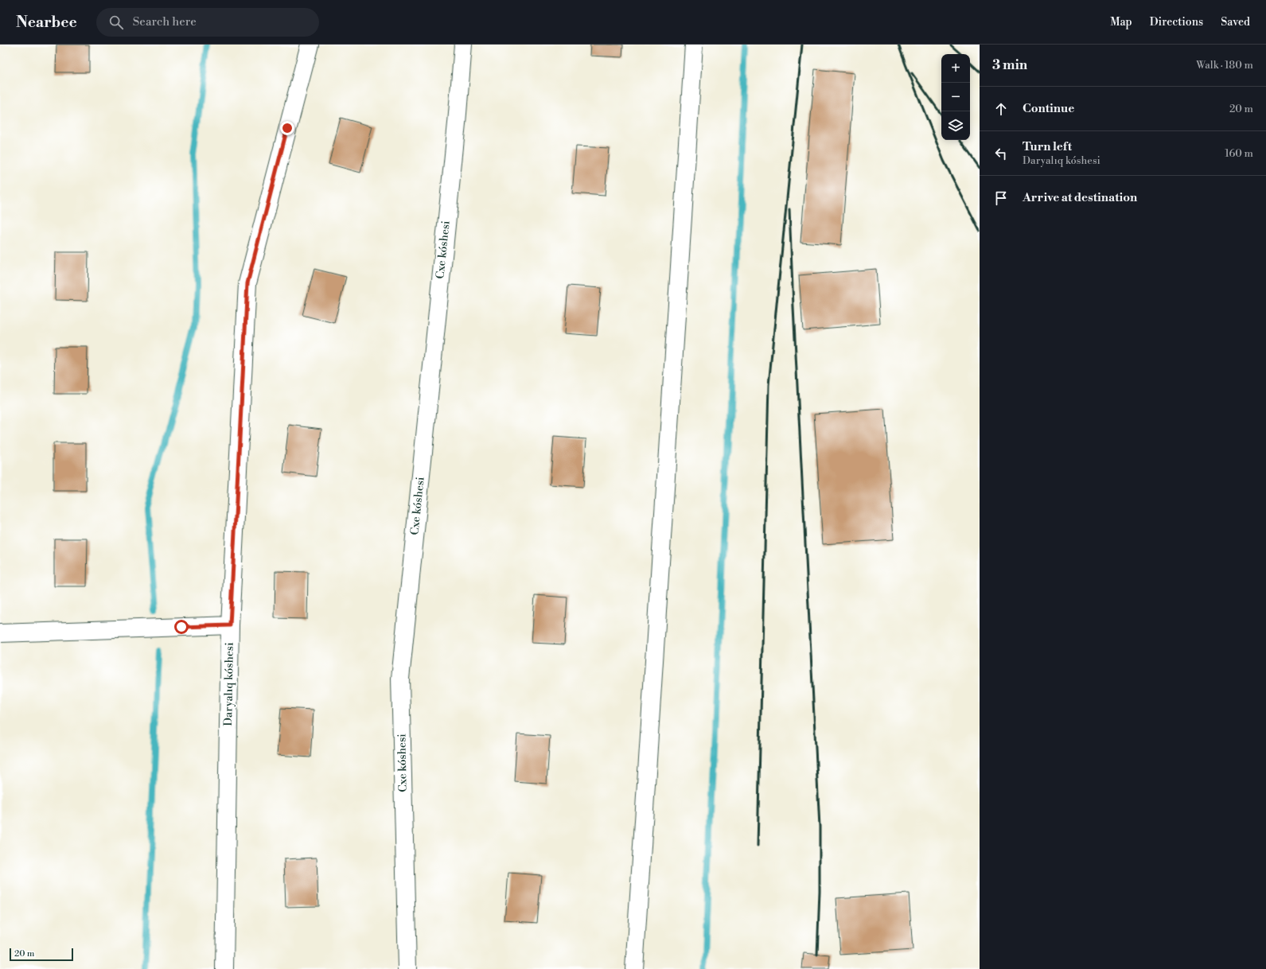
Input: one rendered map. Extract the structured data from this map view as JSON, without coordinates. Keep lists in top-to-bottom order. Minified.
{"streets":{"street":["Cxe kóshesi","Daryalıq kóshesi"]},"scale_bar":"20 m","page":{"header":"Nearbee","search":"Search here","nav":["Map","Directions","Saved"],"heading":["3 min","Walk · 180 m"],"map_buttons":["+","−"],"list":[["Continue","20 m"],["Turn left","Daryalıq kóshesi","160 m"],"Arrive at destination"],"scale":"20 m"}}
